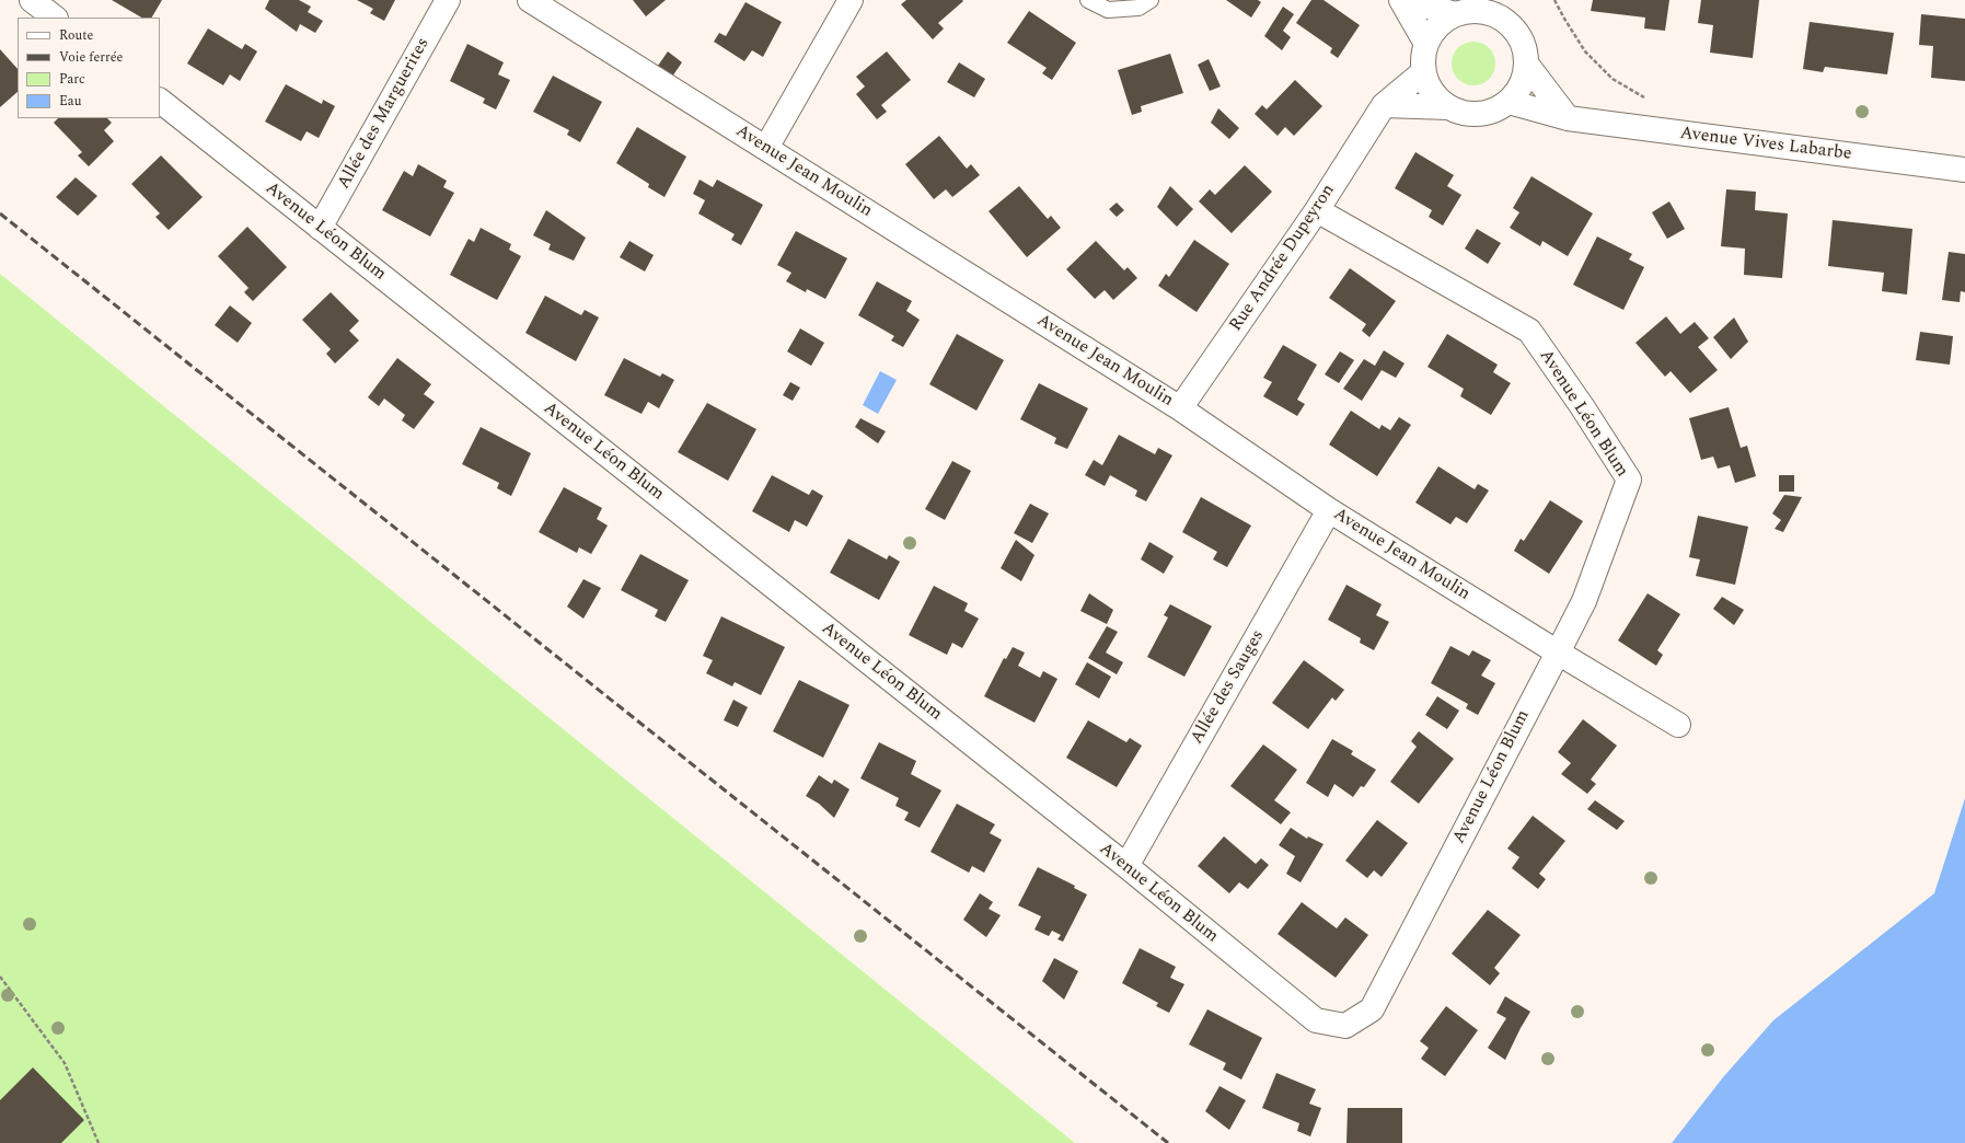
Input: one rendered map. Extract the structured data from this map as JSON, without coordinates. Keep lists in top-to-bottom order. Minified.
{"streets":{"street":["Allée des Marguerites","Avenue Vives Labarbe","Avenue Jean Moulin","Avenue Léon Blum","Rue Andrée Dupeyron","Allée des Sauges"]},"crossings":[["Allée des Marguerites","Avenue Léon Blum"],["Avenue Jean Moulin","Avenue Léon Blum"],["Avenue Jean Moulin","Rue Andrée Dupeyron"],["Avenue Jean Moulin","Allée des Sauges"],["Avenue Léon Blum","Rue Andrée Dupeyron"],["Avenue Léon Blum","Allée des Sauges"]],"legend":["Route","Voie ferrée","Parc","Eau"]}
